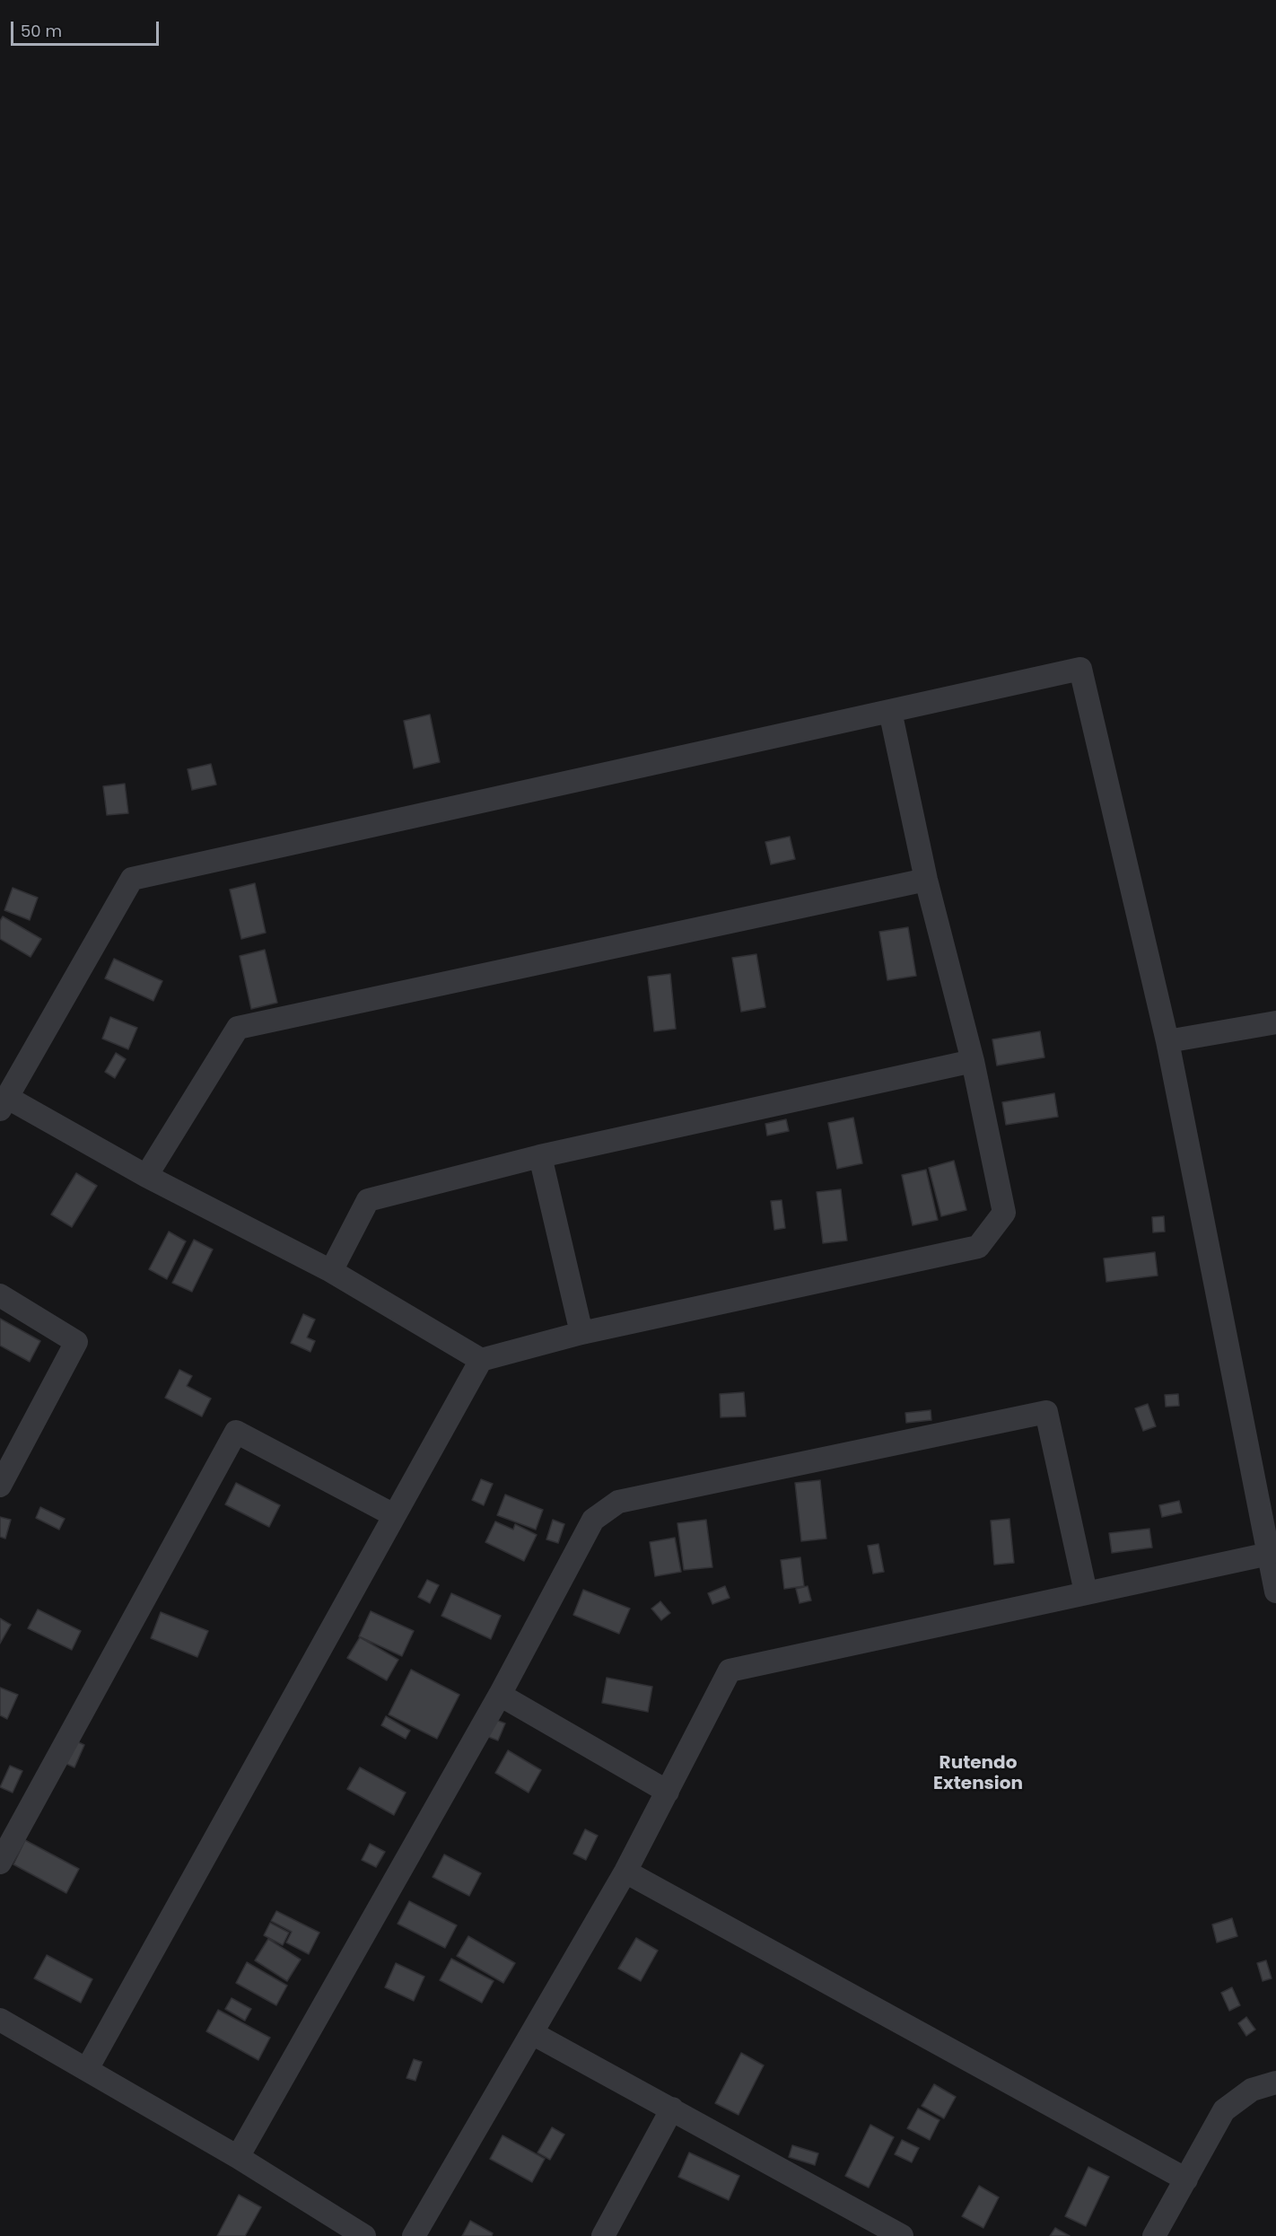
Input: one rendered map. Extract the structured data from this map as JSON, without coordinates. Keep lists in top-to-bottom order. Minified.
{"districts":["Rutendo Extension"],"scale_bar":"50 m"}
